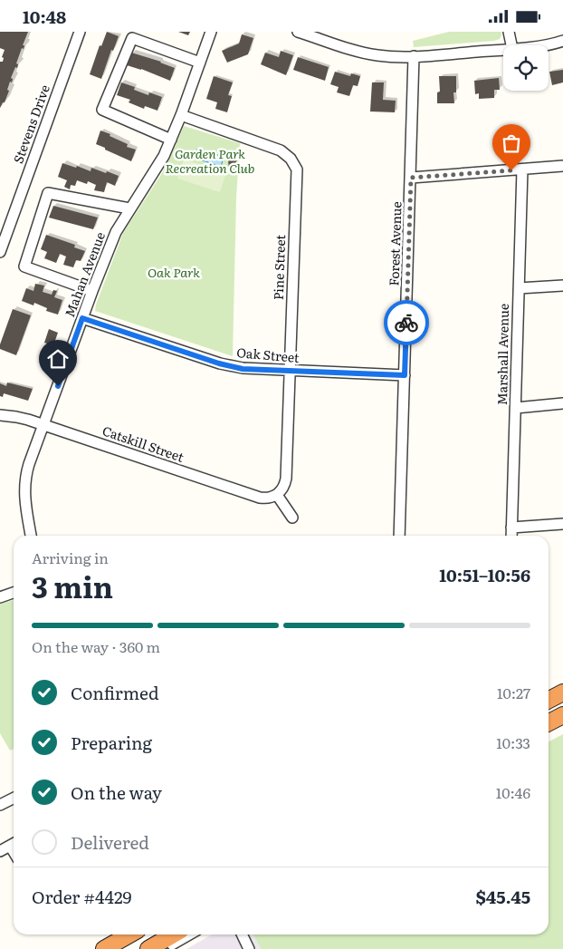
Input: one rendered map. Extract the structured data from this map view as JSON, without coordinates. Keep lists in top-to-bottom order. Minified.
{"streets":{"street":["Stevens Drive","Forest Avenue","Pine Street","Mahan Avenue","Marshall Avenue","Oak Street","Catskill Street"]},"crossings":[["Forest Avenue","Oak Street"],["Pine Street","Mahan Avenue"],["Pine Street","Oak Street"],["Pine Street","Catskill Street"],["Mahan Avenue","Oak Street"],["Mahan Avenue","Catskill Street"]],"parks":["Garden Park Recreation Club","Oak Park"],"page":{"status":"10:48","heading":["3 min","Arriving in","10:51–10:56"],"panel":["Order #4429","$45.45"],"bar":"On the way · 360 m","list":[["Confirmed","10:27"],["Preparing","10:33"],["On the way","10:46"],"Delivered"]}}
